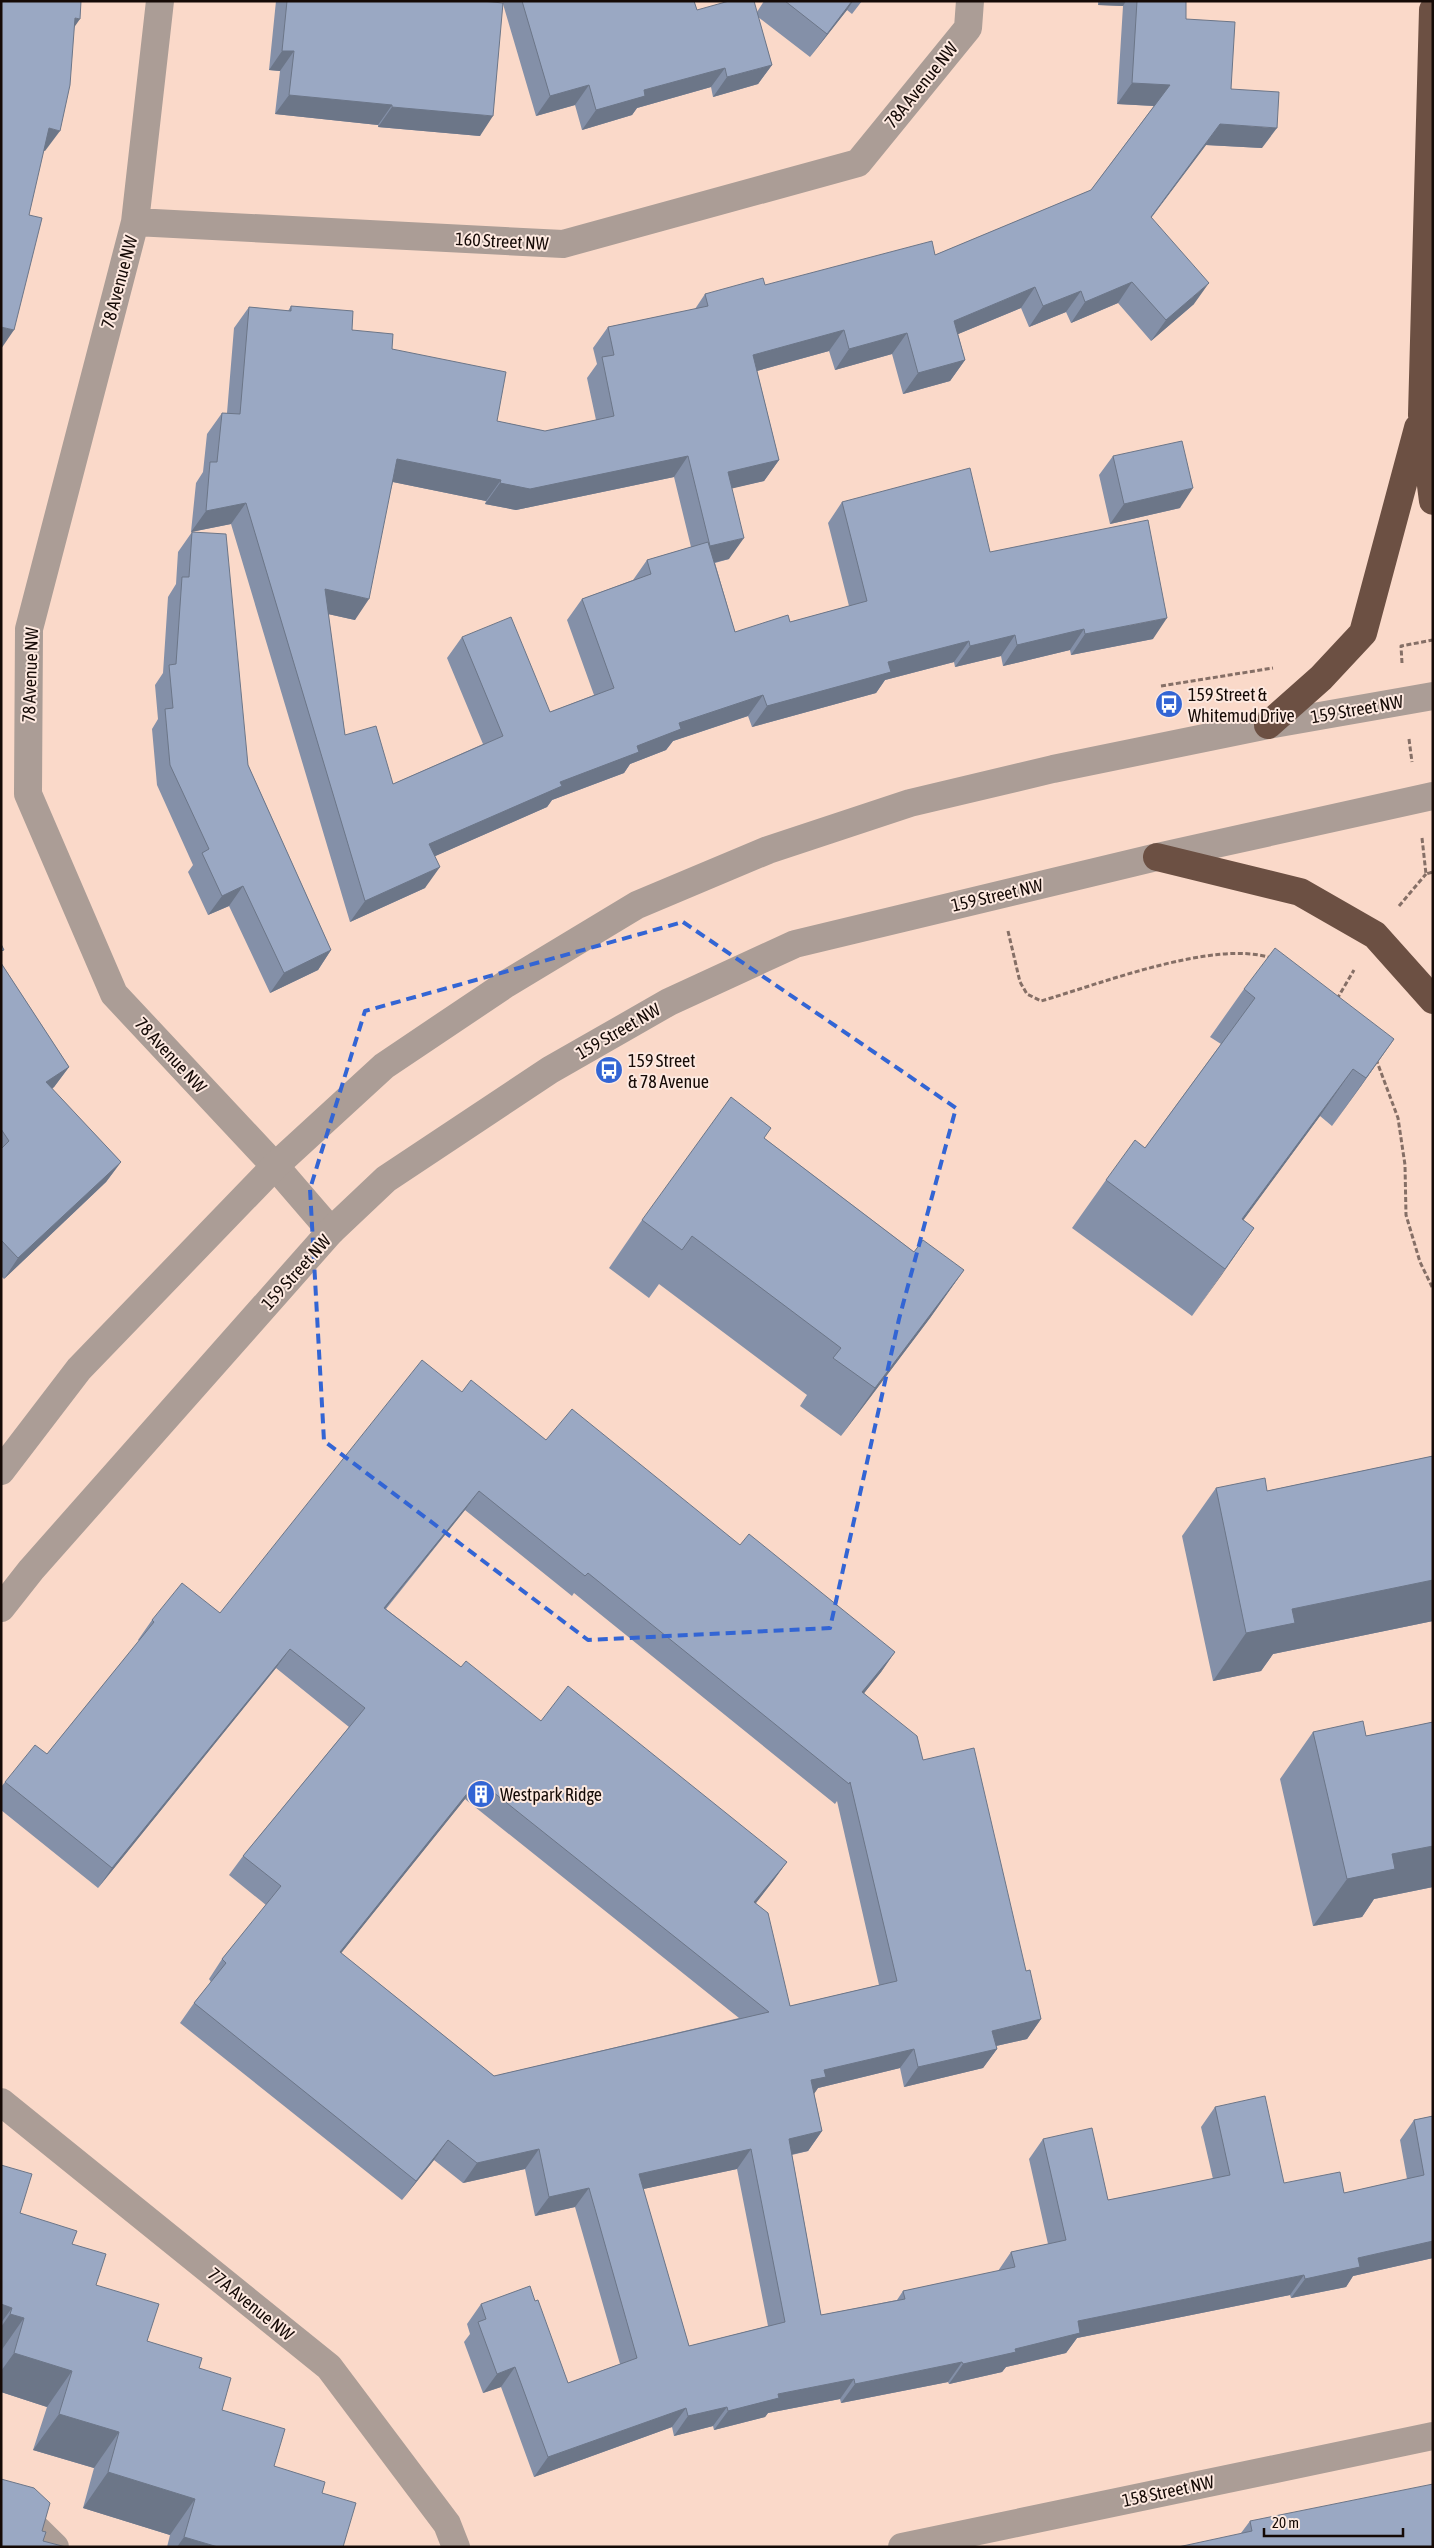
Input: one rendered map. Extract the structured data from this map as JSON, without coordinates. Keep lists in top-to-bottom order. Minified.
{"streets":{"street":["78A Avenue NW","160 Street NW","78 Avenue NW","159 Street NW","77A Avenue NW","158 Street NW"]},"crossings":[["78A Avenue NW","160 Street NW"],["160 Street NW","78 Avenue NW"],["78 Avenue NW","159 Street NW"]],"places":{"bus stop":["159 Street & Whitemud Drive","159 Street & 78 Avenue"],"building":["Westpark Ridge"]},"scale_bar":"20 m"}
